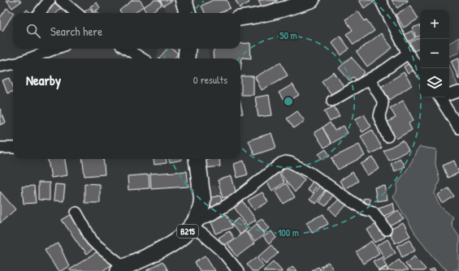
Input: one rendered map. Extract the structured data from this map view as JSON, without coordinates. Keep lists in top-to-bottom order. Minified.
{"streets":{"main road":["B215"]},"page":{"map_buttons":["+","−"],"search":"Search here","heading":["Nearby","0 results"]},"rings":["50 m","100 m"]}
